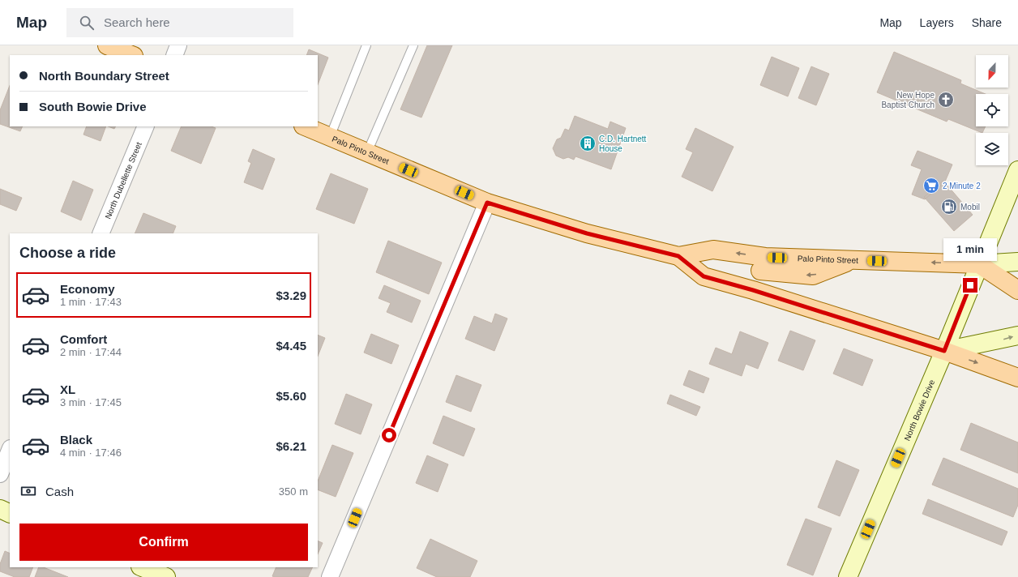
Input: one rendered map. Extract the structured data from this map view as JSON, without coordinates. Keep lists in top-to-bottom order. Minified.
{"streets":{"main road":["Palo Pinto Street"],"street":["North Dubellette Street","North Bowie Drive"]},"crossings":[["Palo Pinto Street","North Bowie Drive"]],"places":{"church":["New Hope Baptist Church"],"building":["C.D. Hartnett House"],"supermarket":["2 Minute 2"],"fuel station":["Mobil"]},"north":"bottom","page":{"header":"Map","search":"Search here","nav":["Map","Layers","Share"],"banner":["North Boundary Street","South Bowie Drive"],"heading":"Choose a ride","bubble":"1 min","list":[{"name":"Economy","note":"1 min · 17:43","value":"$3.29"},{"name":"Comfort","note":"2 min · 17:44","value":"$4.45"},{"name":"XL","note":"3 min · 17:45","value":"$5.60"},{"name":"Black","note":"4 min · 17:46","value":"$6.21"}],"pay":["Cash","350 m"],"buttons":"Confirm"}}
